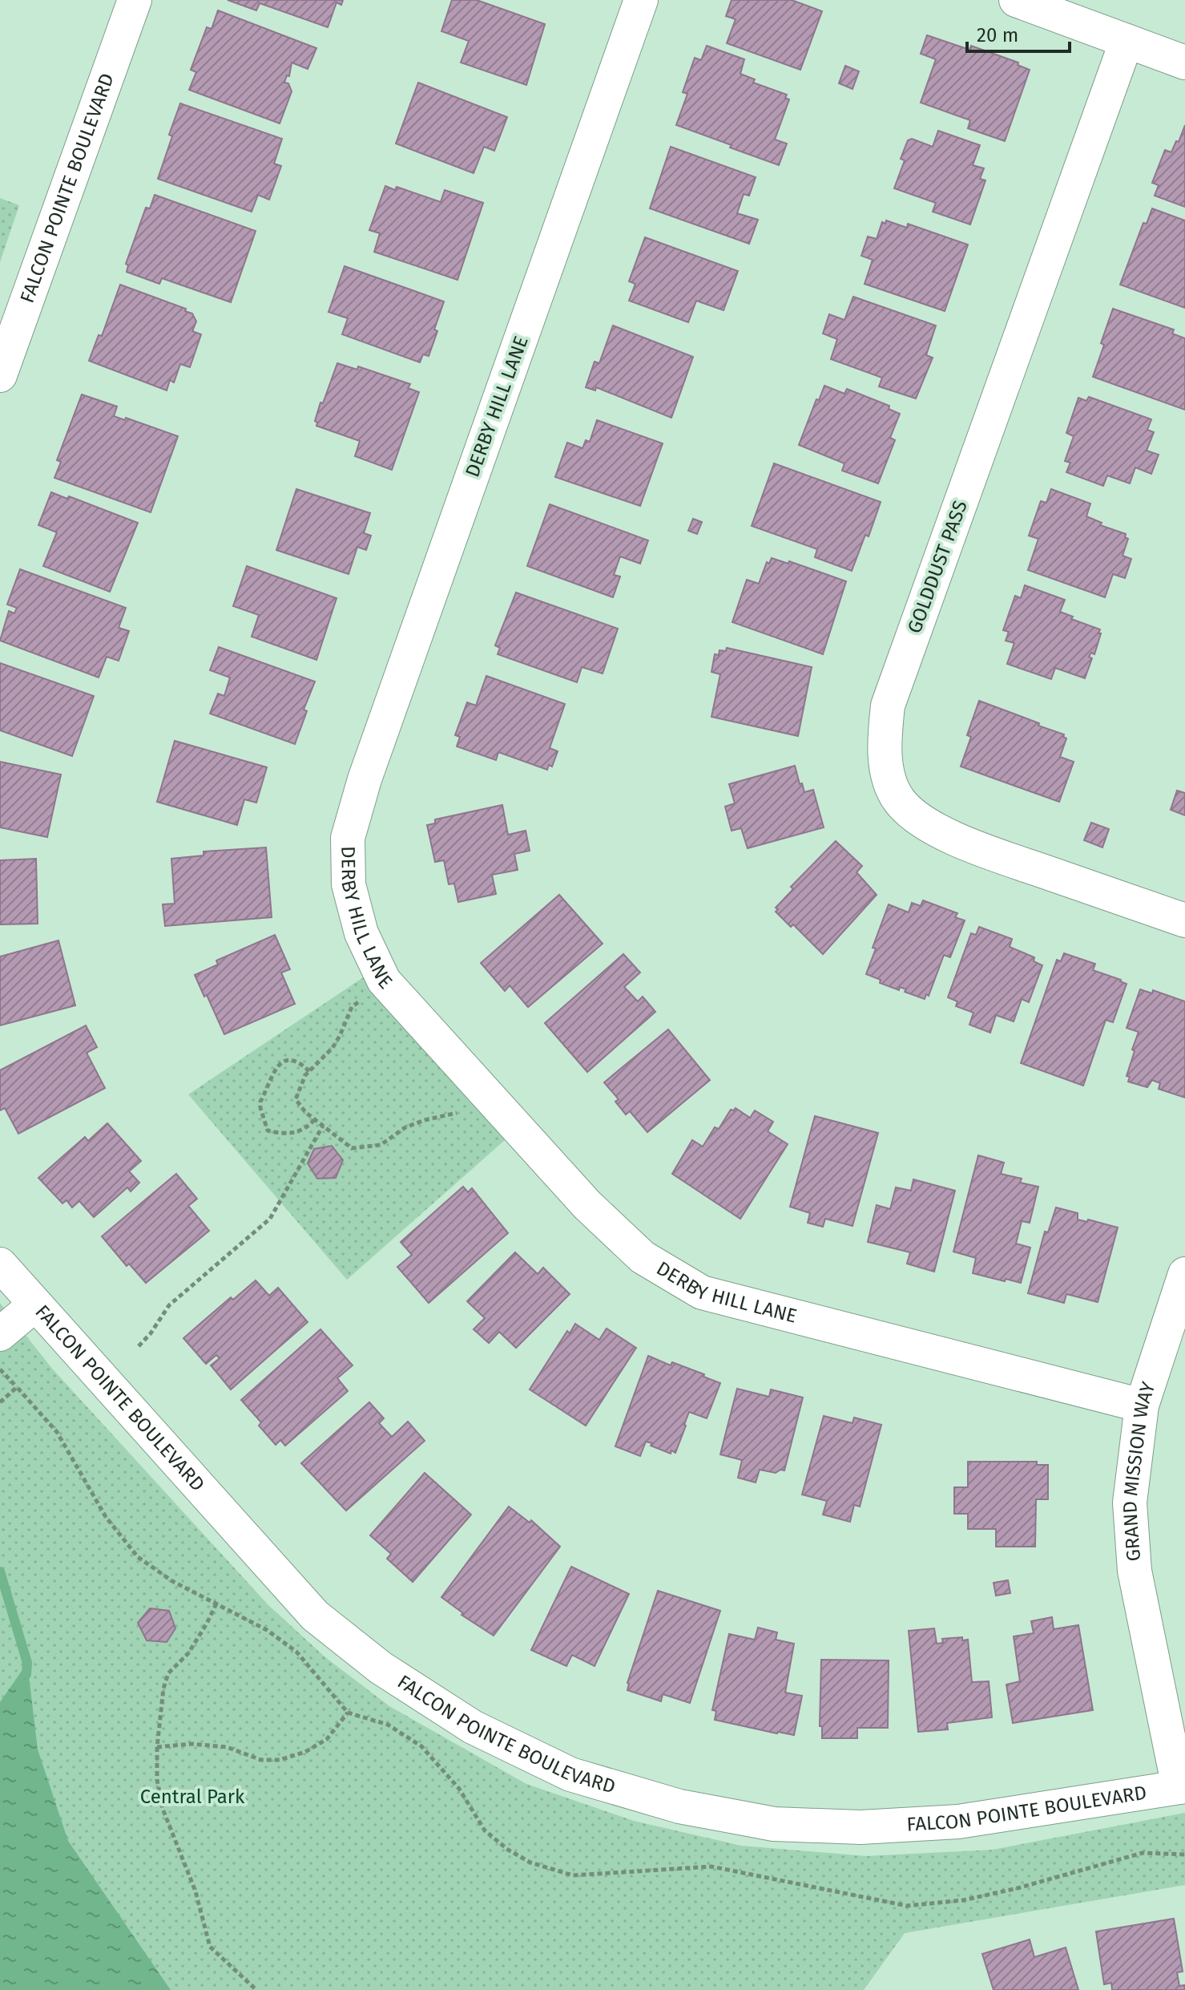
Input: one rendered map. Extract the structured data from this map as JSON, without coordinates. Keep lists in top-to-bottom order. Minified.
{"streets":{"street":["FALCON POINTE BOULEVARD","DERBY HILL LANE","GOLDDUST PASS","GRAND MISSION WAY"]},"crossings":[["FALCON POINTE BOULEVARD","GRAND MISSION WAY"],["DERBY HILL LANE","GRAND MISSION WAY"]],"parks":["Central Park"],"scale_bar":"20 m"}
